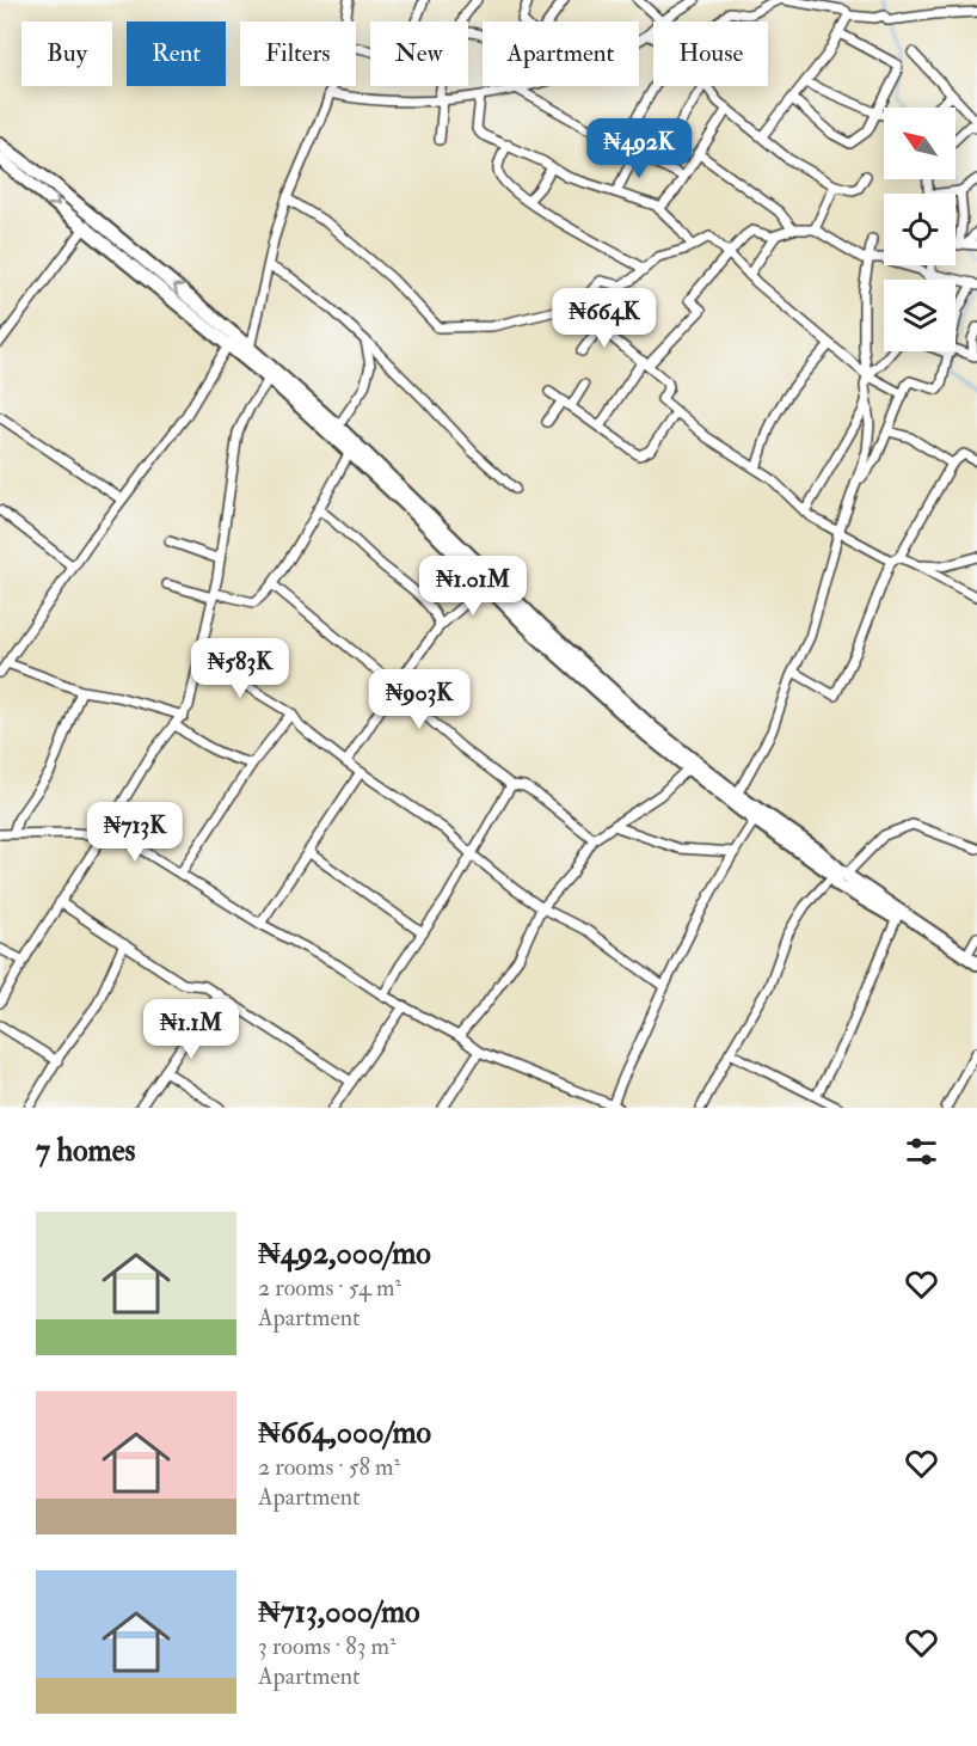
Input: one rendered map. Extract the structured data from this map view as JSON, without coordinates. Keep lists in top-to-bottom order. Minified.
{"north":"top left","page":{"chip":["Buy","Rent","Filters","New","Apartment","House"],"price":["₦492K","₦664K","₦1.01M","₦583K","₦903K","₦713K","₦1.1M"],"heading":"7 homes","list":[{"name":"₦492,000/mo","note":"2 rooms · 54 m² · Apartment"},{"name":"₦664,000/mo","note":"2 rooms · 58 m² · Apartment"},{"name":"₦713,000/mo","note":"3 rooms · 83 m² · Apartment"}]}}
